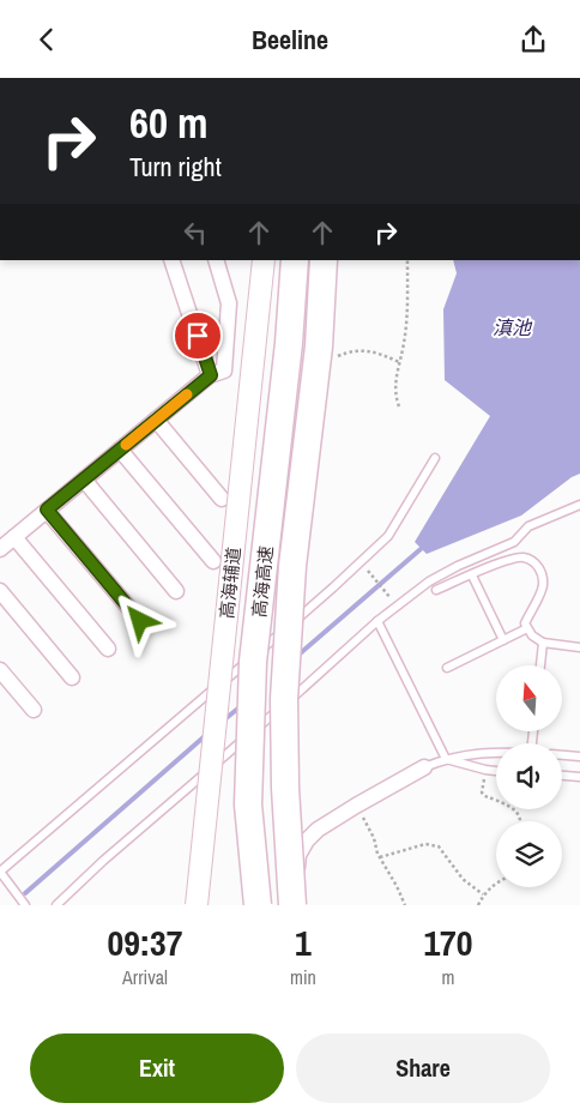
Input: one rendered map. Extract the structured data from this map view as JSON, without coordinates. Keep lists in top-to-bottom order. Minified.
{"streets":{"highway":["高海高速"],"main road":["高海辅道"]},"water":["滇池"],"north":"top","page":{"header":"Beeline","turn":["60 m","Turn right"],"eta":["09:37","Arrival","1","min","170","m"],"buttons":["Exit","Share"]}}
